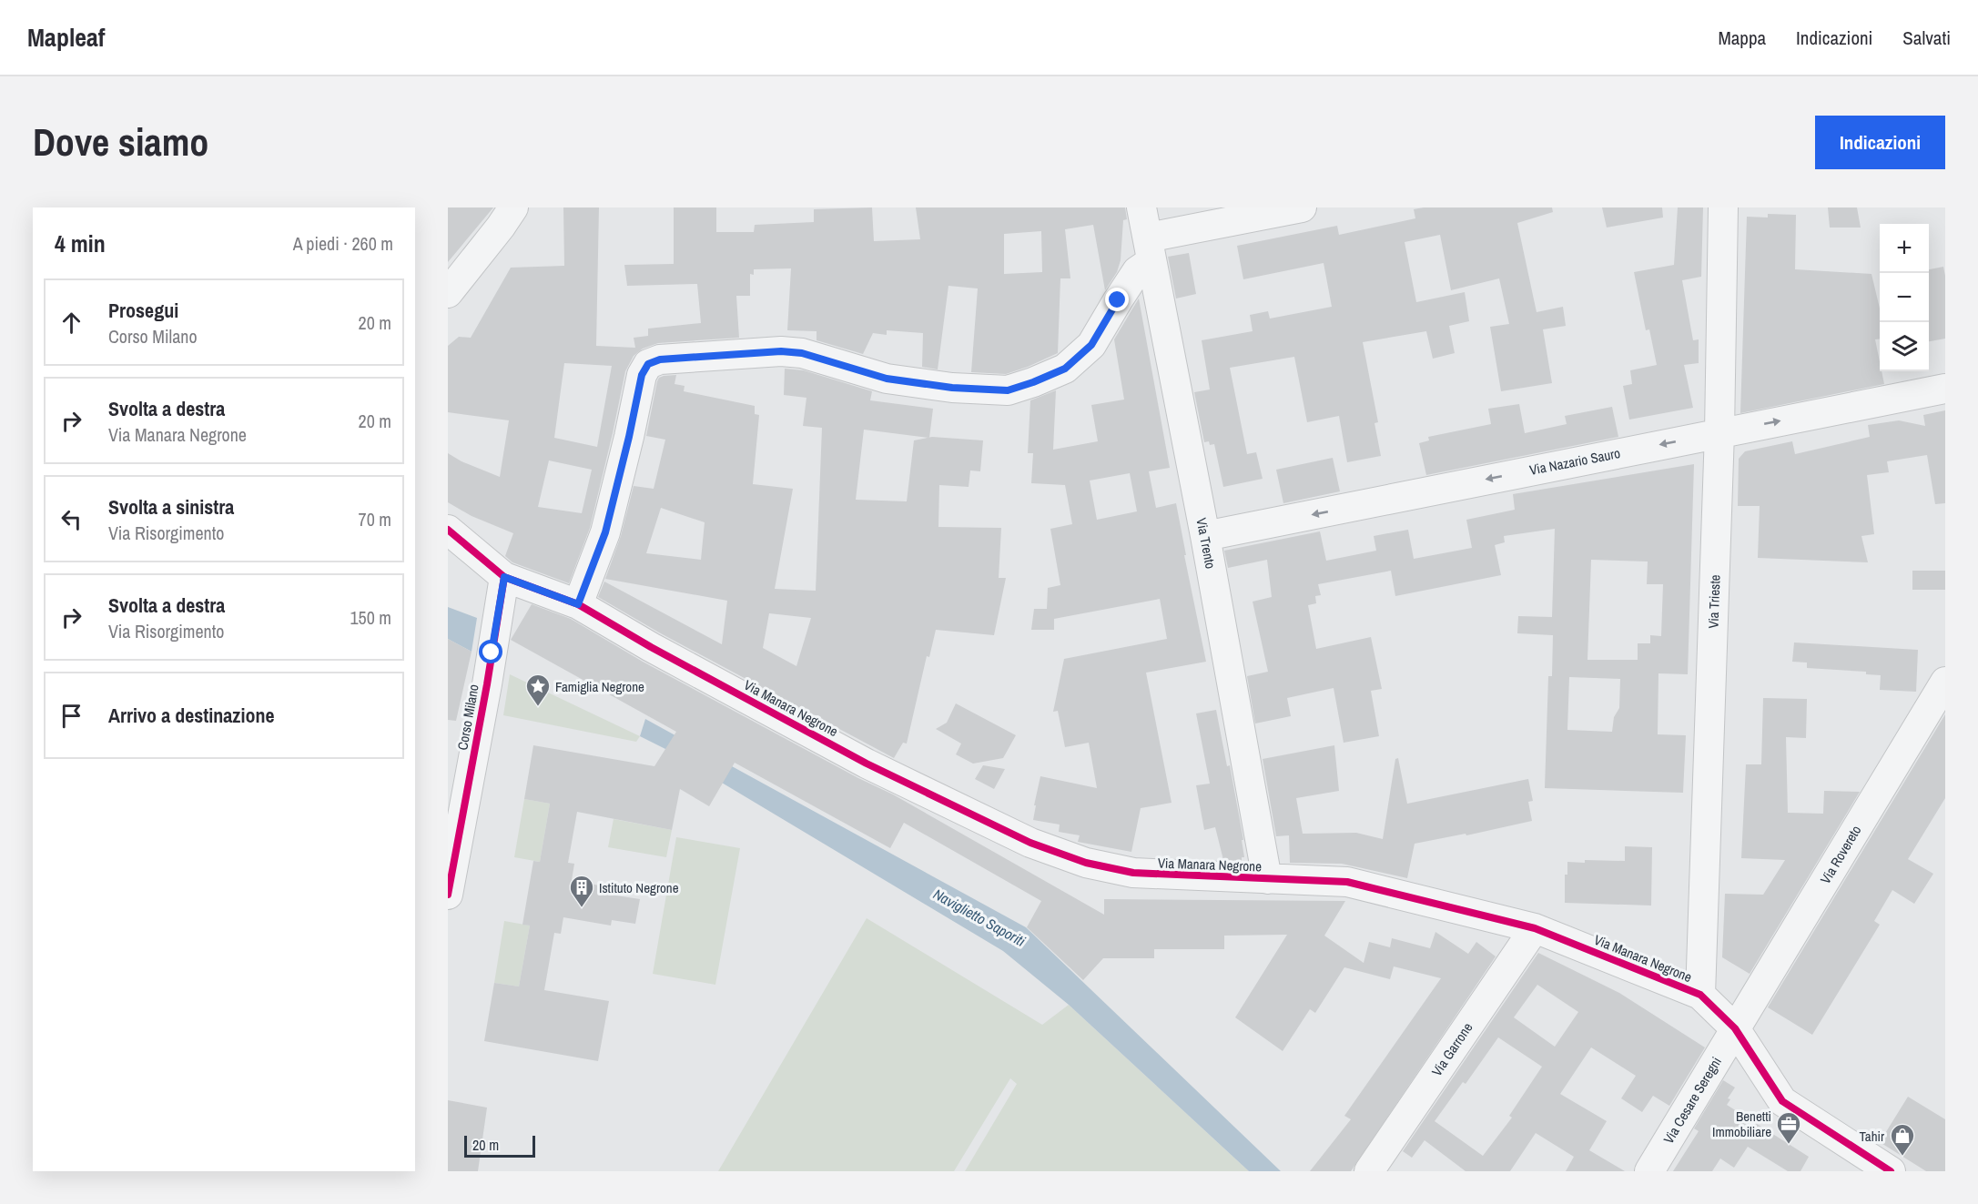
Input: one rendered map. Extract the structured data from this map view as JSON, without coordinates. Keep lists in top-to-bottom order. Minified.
{"streets":{"street":["Via Nazario Sauro","Via Trento","Via Trieste","Via Manara Negrone","Corso Milano","Via Rovereto","Via Garrone","Via Cesare Seregni"]},"crossings":[["Via Nazario Sauro","Via Trento"],["Via Nazario Sauro","Via Trieste"],["Via Trento","Via Manara Negrone"],["Via Trieste","Via Manara Negrone"],["Via Manara Negrone","Corso Milano"],["Via Manara Negrone","Via Rovereto"],["Via Manara Negrone","Via Garrone"],["Via Manara Negrone","Via Cesare Seregni"],["Via Rovereto","Via Cesare Seregni"]],"water":["Naviglietto Saporiti"],"places":{"place":["Famiglia Negrone"],"building":["Istituto Negrone"],"office":["Benetti Immobiliare"],"shop":["Tahir"]},"scale_bar":"20 m","page":{"header":"Mapleaf","nav":["Mappa","Indicazioni","Salvati"],"buttons":"Indicazioni","title":"Dove siamo","heading":["4 min","A piedi · 260 m"],"map_buttons":["+","−"],"list":[["Prosegui","Corso Milano","20 m"],["Svolta a destra","Via Manara Negrone","20 m"],["Svolta a sinistra","Via Risorgimento","70 m"],["Svolta a destra","Via Risorgimento","150 m"],"Arrivo a destinazione"],"scale":"20 m"}}
